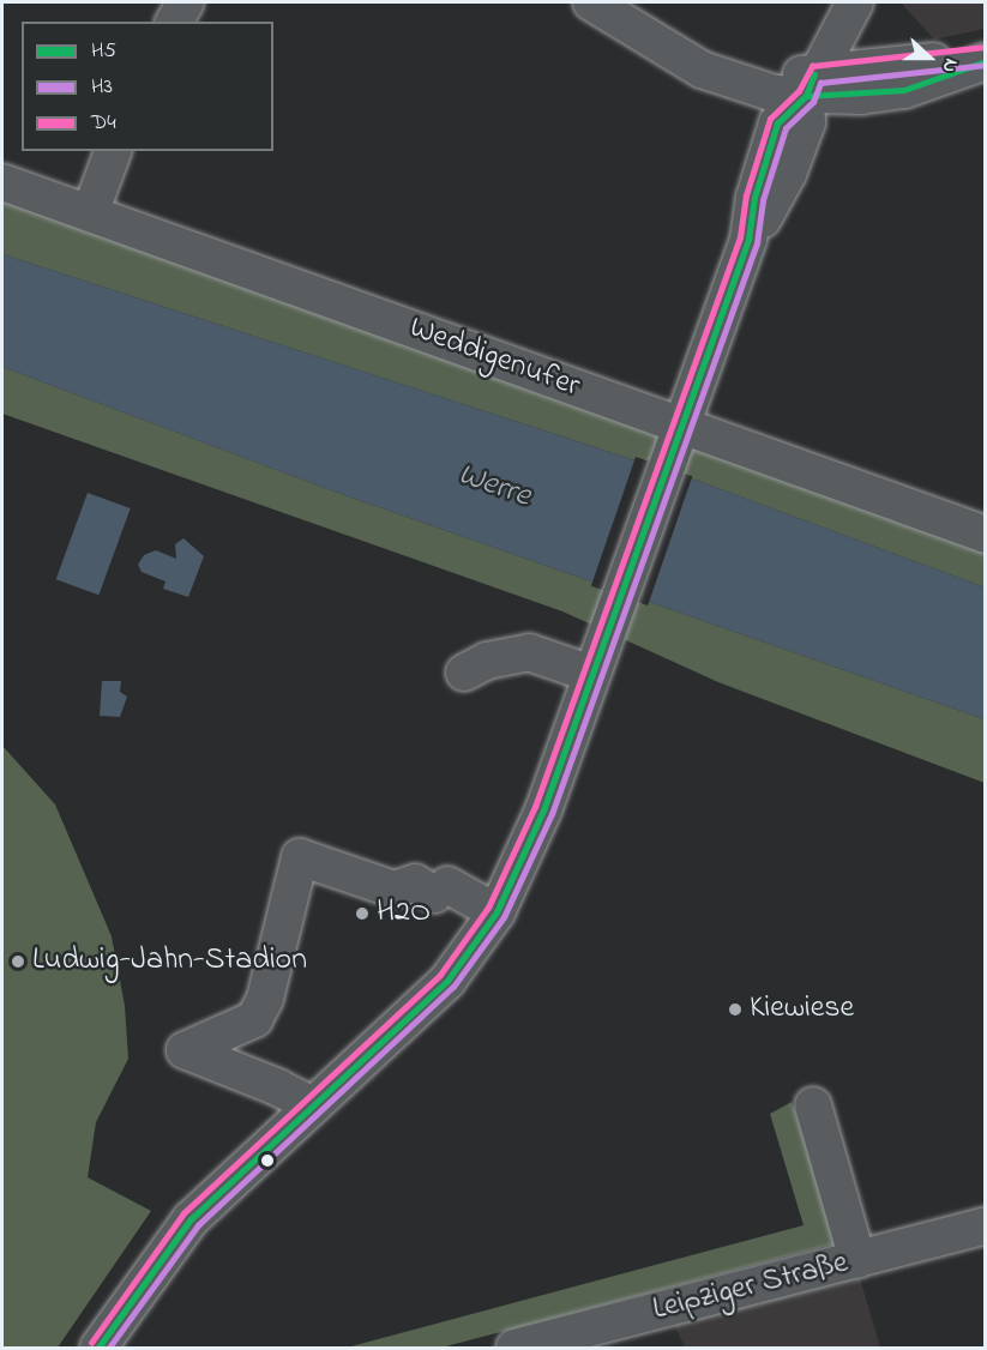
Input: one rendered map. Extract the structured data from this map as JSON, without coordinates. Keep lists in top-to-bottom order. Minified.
{"streets":{"street":["Weddigenufer","Leipziger Straße"]},"water":["Werre"],"places":["H2O","Ludwig-Jahn-Stadion","Kiewiese"],"lines":["transit line D4","transit line H5","transit line H3"],"legend":["H5","H3","D4"],"north":"right"}
